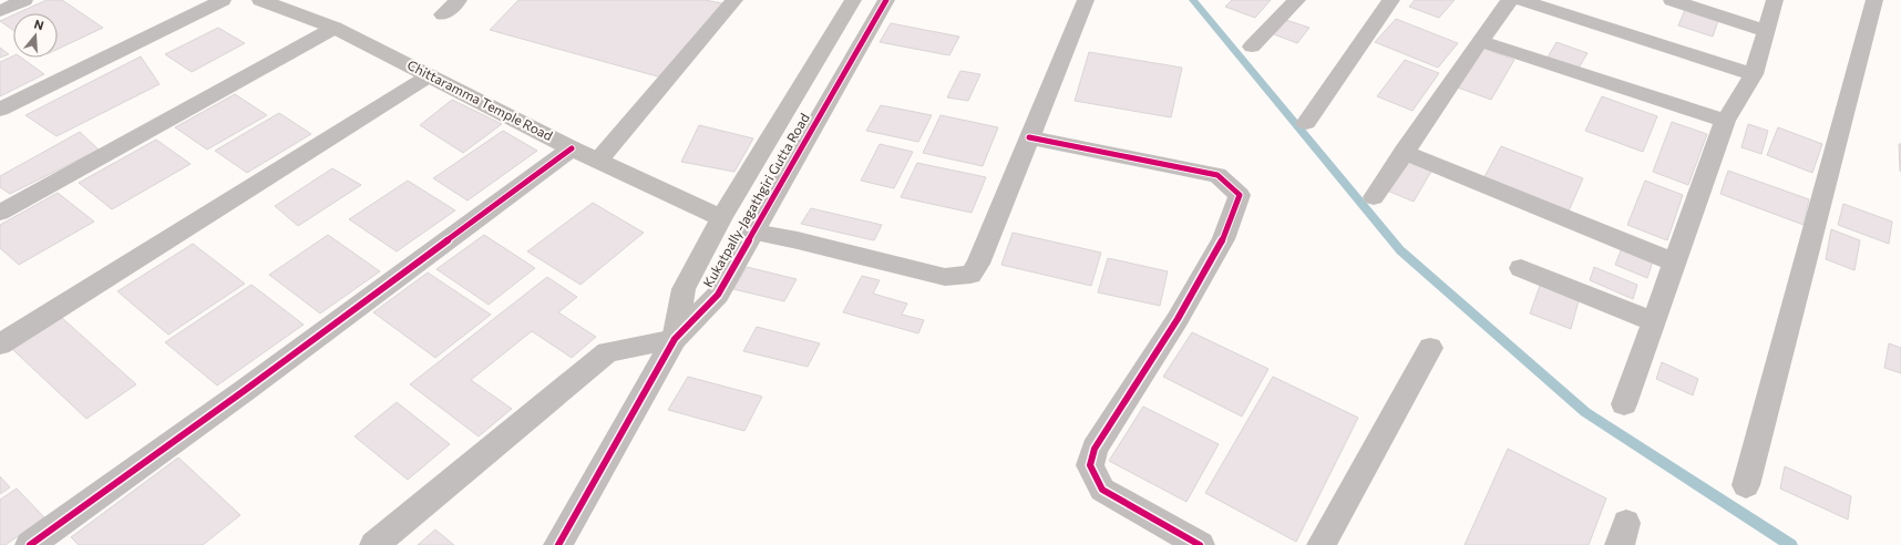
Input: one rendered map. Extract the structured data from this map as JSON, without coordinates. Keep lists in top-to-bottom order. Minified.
{"streets":{"street":["Chittaramma Temple Road","Kukatpally-Jagathgiri Gutta Road"]},"crossings":[["Chittaramma Temple Road","Kukatpally-Jagathgiri Gutta Road"]],"north":"top"}
